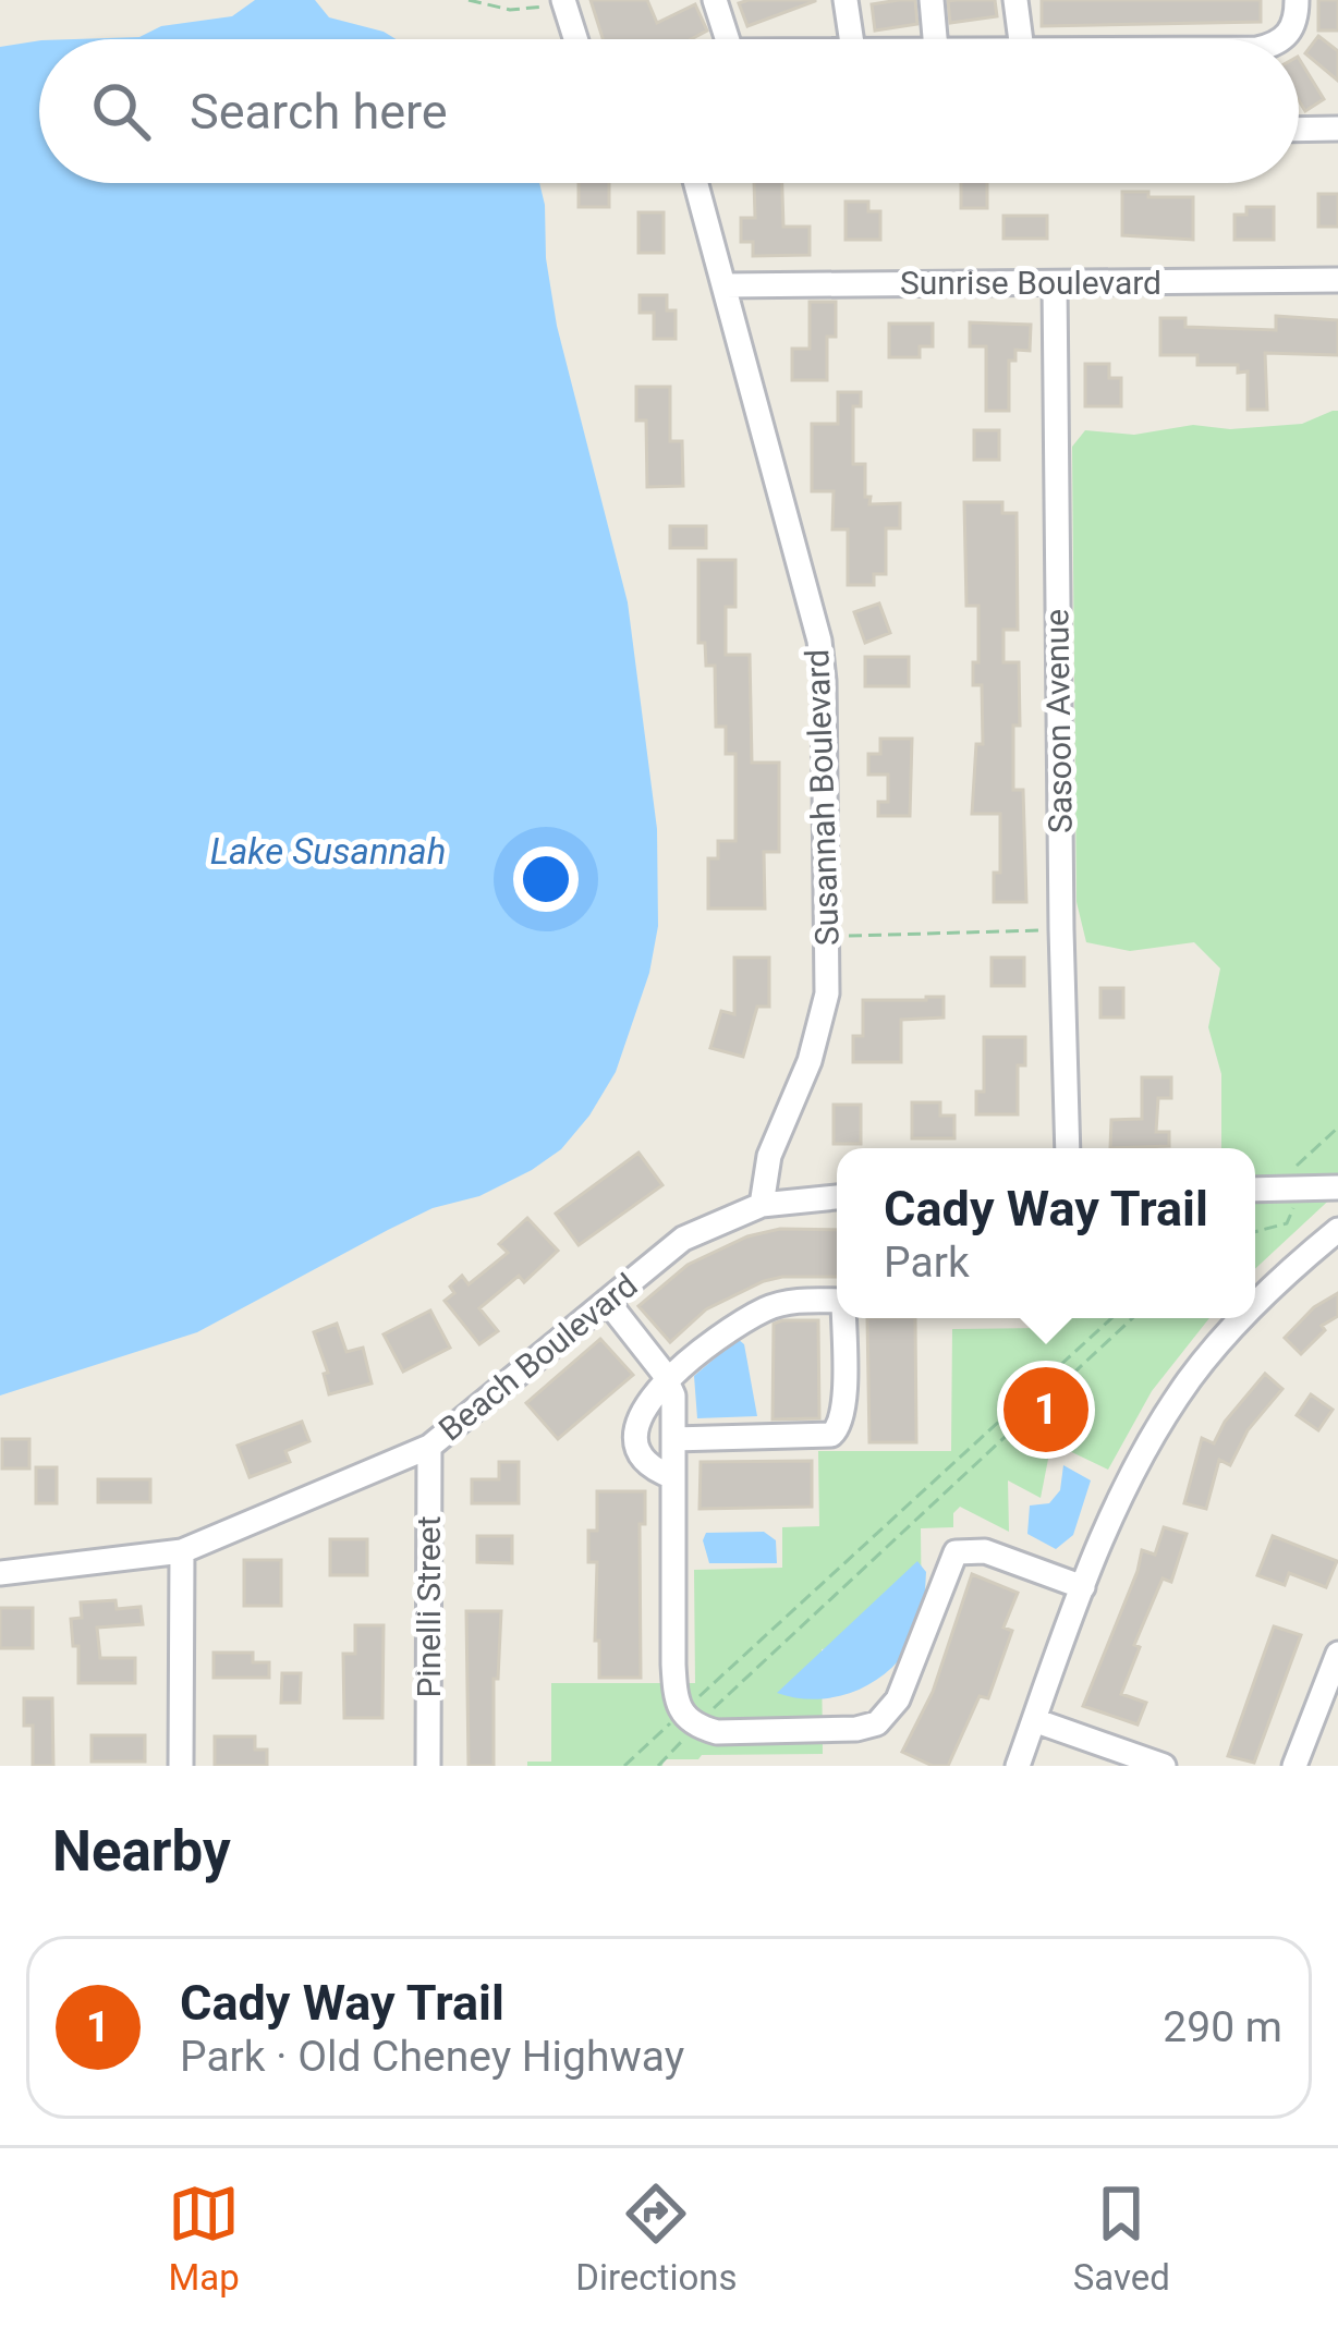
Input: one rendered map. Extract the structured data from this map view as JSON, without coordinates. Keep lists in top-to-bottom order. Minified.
{"streets":{"street":["Sunrise Boulevard","Sasoon Avenue","Susannah Boulevard","Beach Boulevard","Pinelli Street"]},"crossings":[["Sunrise Boulevard","Sasoon Avenue"],["Sunrise Boulevard","Susannah Boulevard"],["Susannah Boulevard","Beach Boulevard"],["Beach Boulevard","Pinelli Street"]],"water":["Lake Susannah"],"page":{"search":"Search here","popup":["Cady Way Trail","Park"],"pins":"1","heading":"Nearby","list":[{"mark":"1","name":"Cady Way Trail","note":"Park · Old Cheney Highway","value":"290 m"}],"nav":["Map","Directions","Saved"]}}
